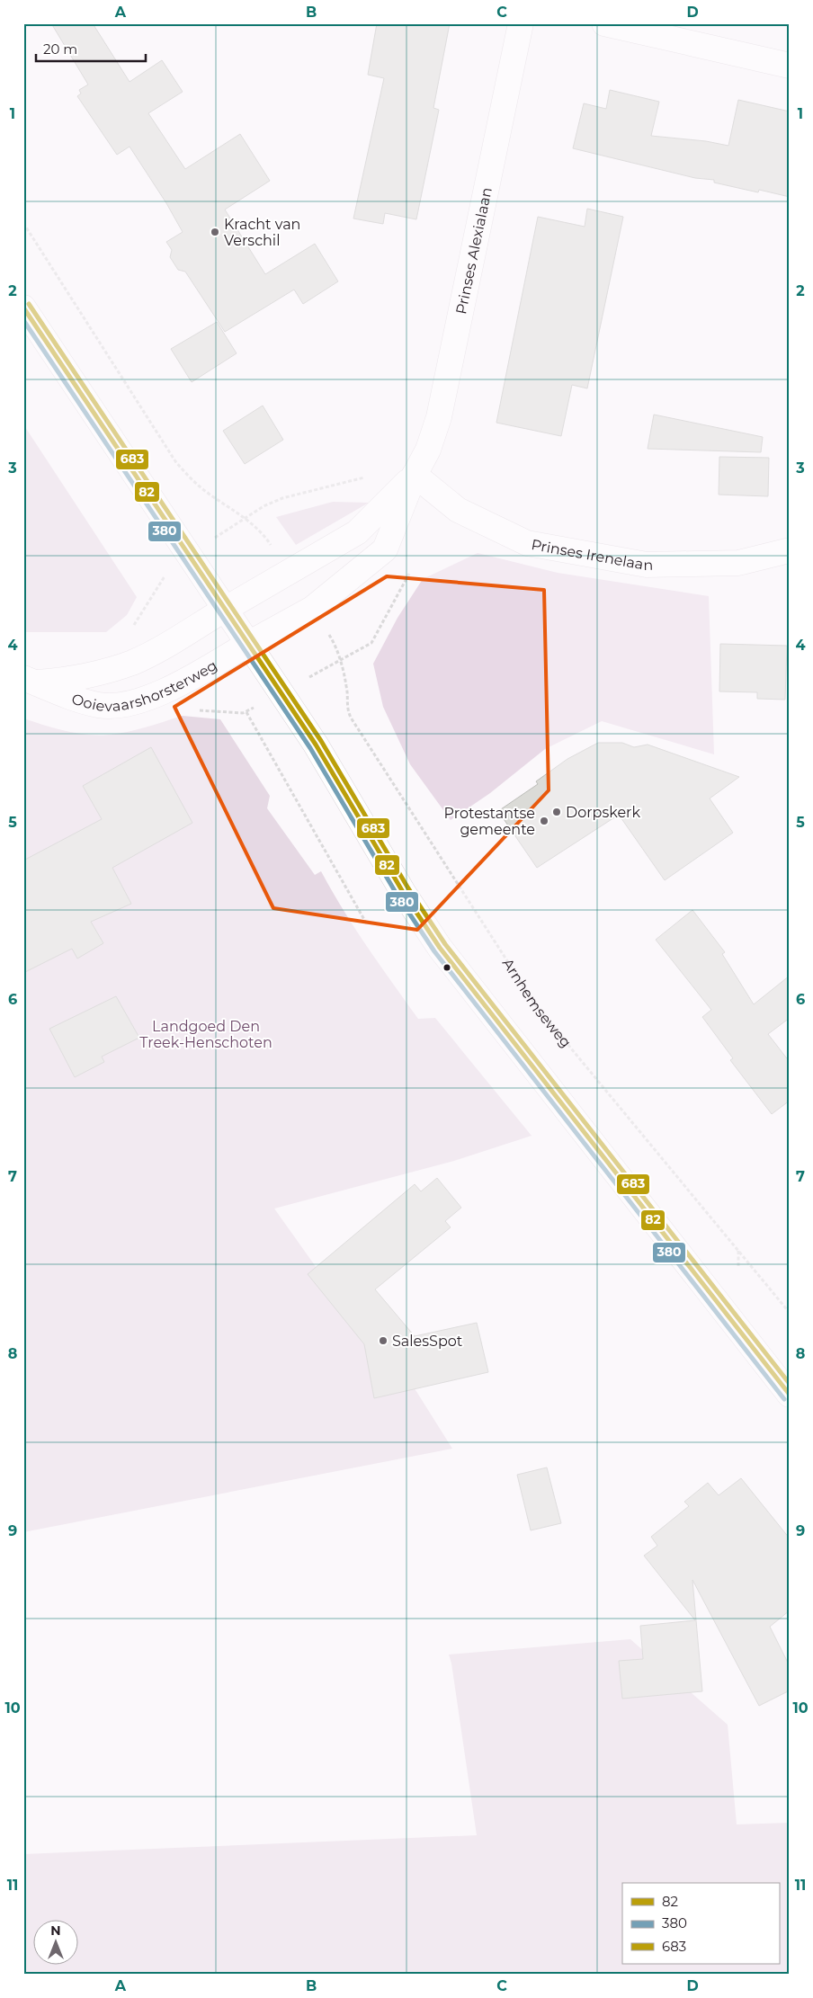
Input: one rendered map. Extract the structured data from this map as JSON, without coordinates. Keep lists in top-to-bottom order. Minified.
{"streets":{"street":["Prinses Alexialaan","Prinses Irenelaan","Ooievaarshorsterweg"],"path":["Arnhemseweg"]},"crossings":[["Prinses Alexialaan","Prinses Irenelaan"]],"parks":["Landgoed Den Treek-Henschoten"],"places":["Kracht van Verschil","Dorpskerk","Protestantse gemeente","SalesSpot"],"lines":["transit line 683","transit line 82","transit line 380"],"legend":["82","380","683"],"scale_bar":"20 m","north":"top","grid":{"columns":["A","B","C","D"],"rows":["1","2","3","4","5","6","7","8","9","10","11"]}}
